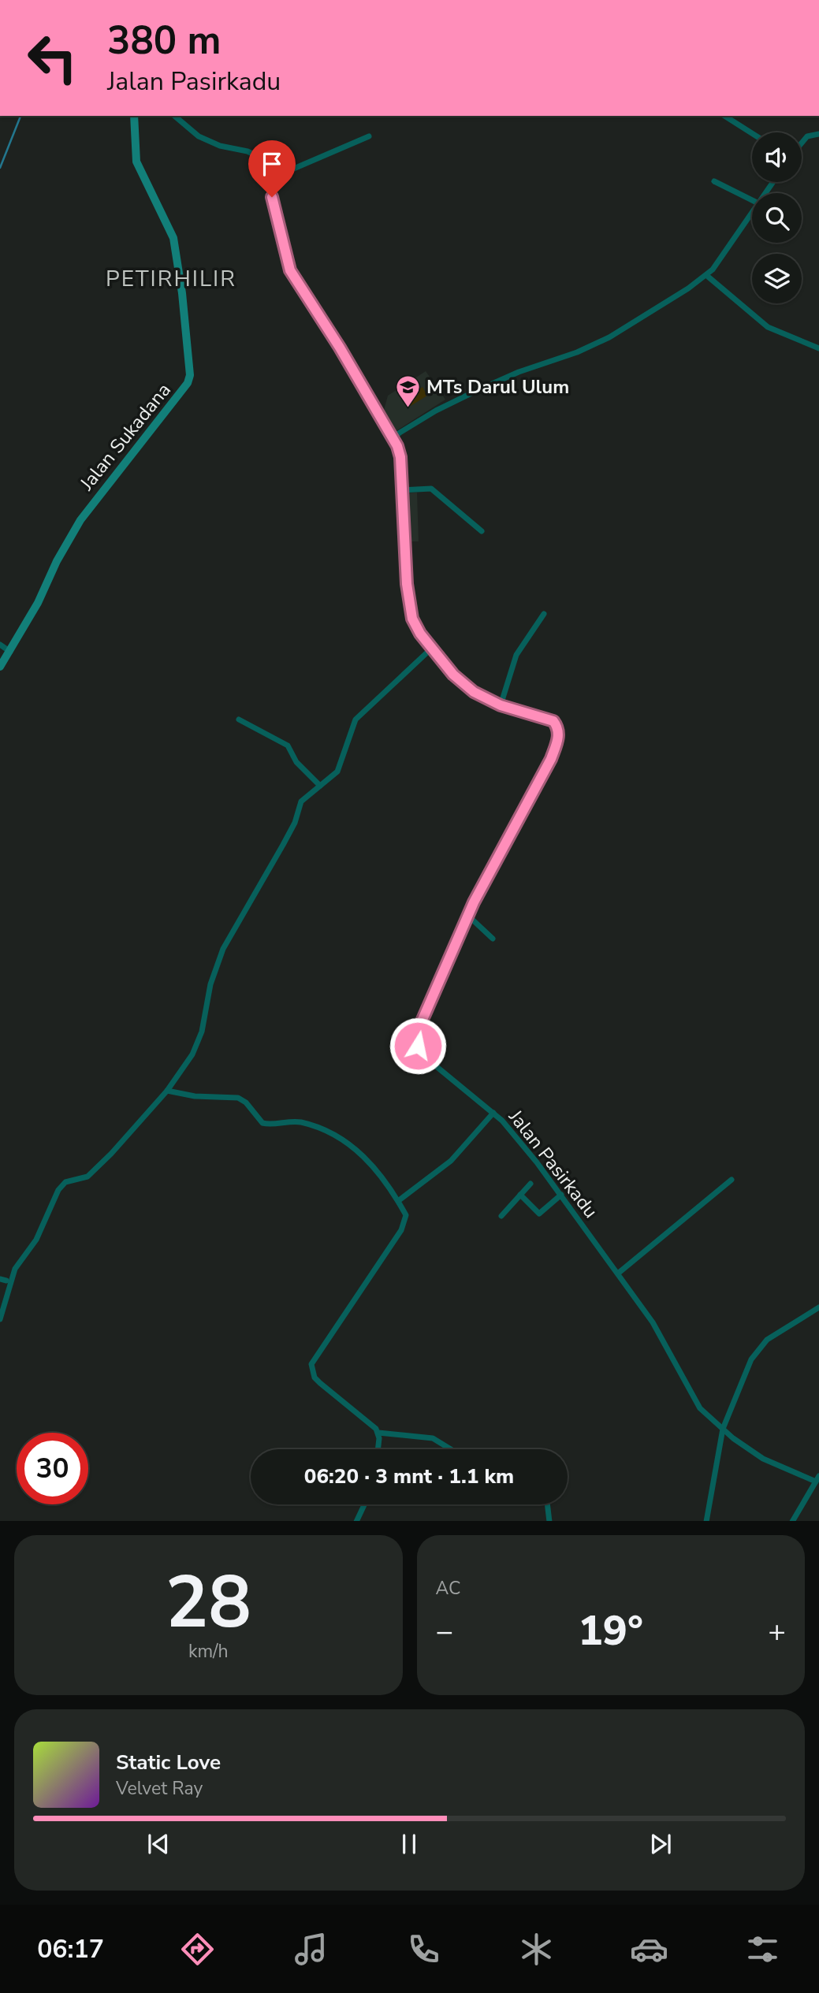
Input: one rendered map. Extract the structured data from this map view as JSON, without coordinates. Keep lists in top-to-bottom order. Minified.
{"streets":{"main road":["Jalan Sukadana"],"street":["Jalan Pasirkadu"]},"districts":["PETIRHILIR"],"places":{"school or university":["MTs Darul Ulum"]},"page":{"turn":["380 m","Jalan Pasirkadu"],"limit":"30","trip":"06:20 · 3 mnt · 1.1 km","tile":[["28","km/h"],"AC"],"heat":["−","19°","+"],"song":["Static Love","Velvet Ray"],"tabs":"06:17"}}
